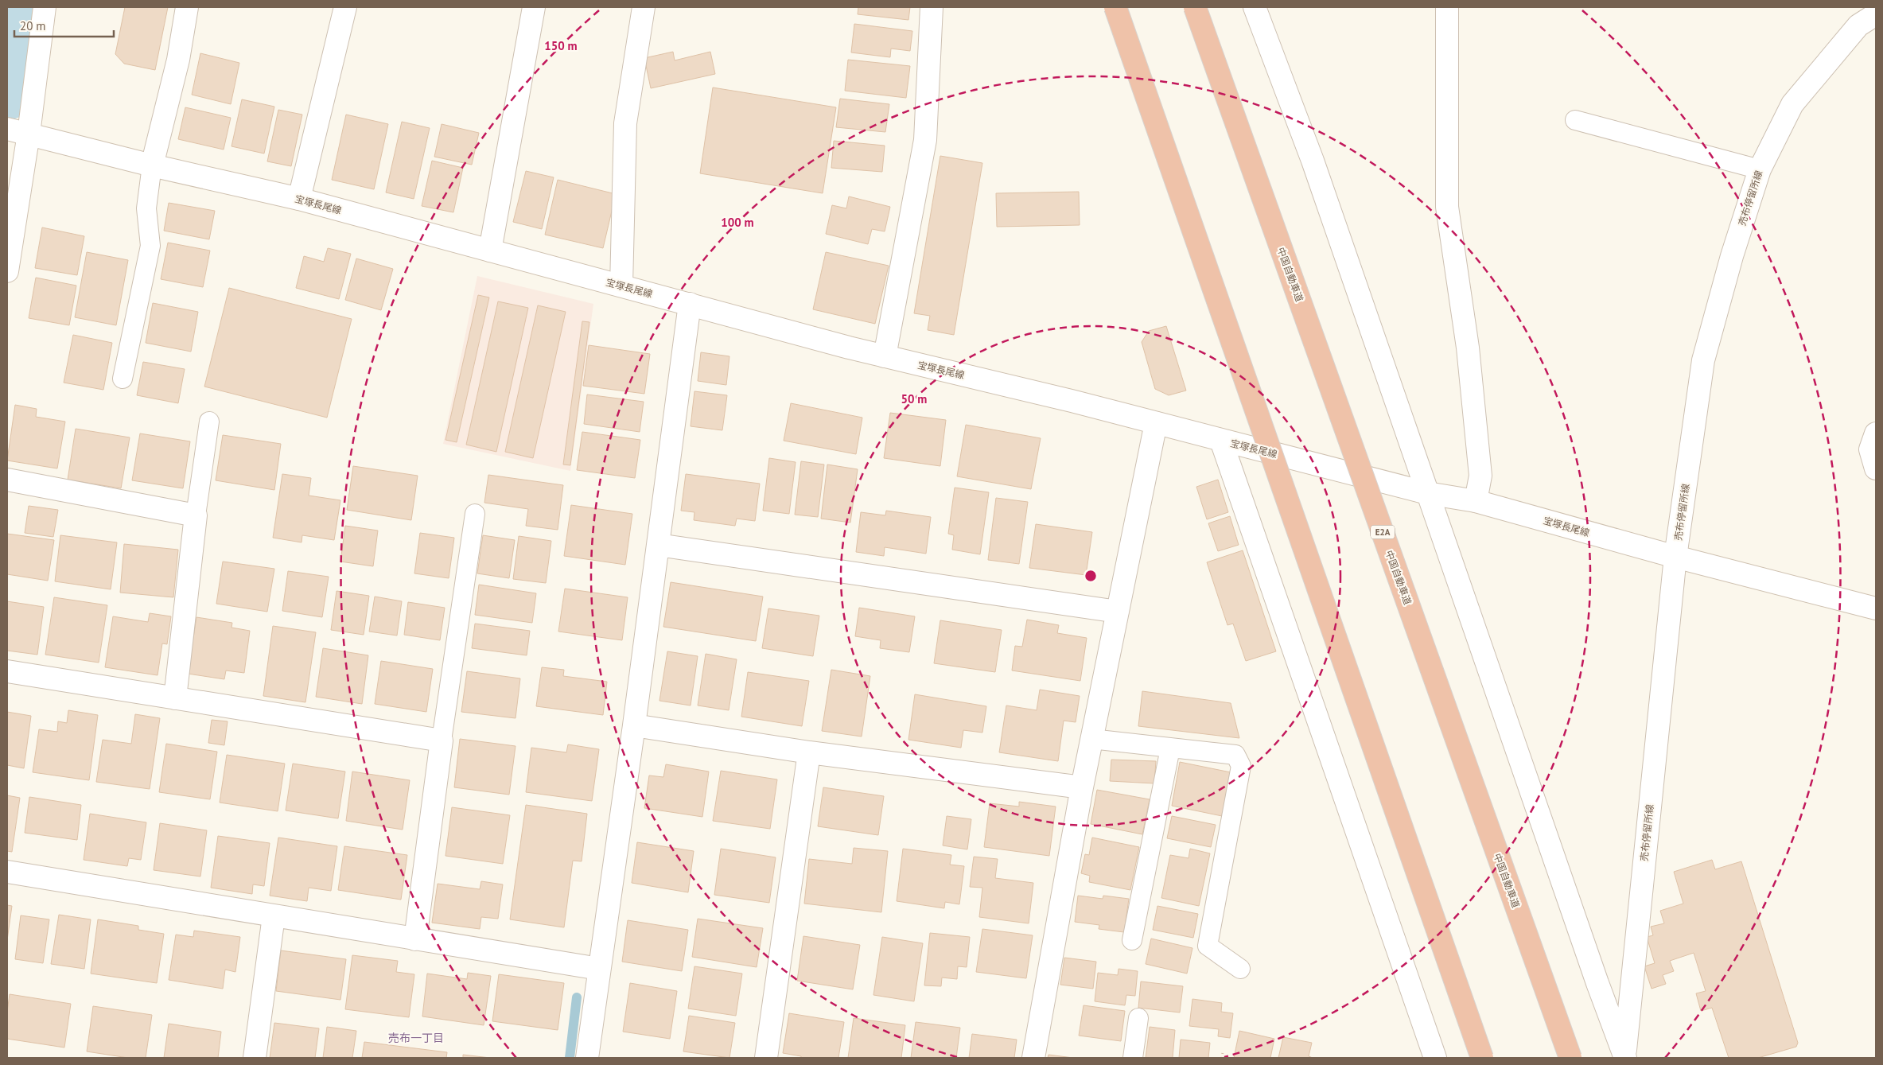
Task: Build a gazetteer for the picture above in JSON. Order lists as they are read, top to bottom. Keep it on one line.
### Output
{"streets":{"highway":["中国自動車道","E2A"],"street":["売布停留所線","宝塚長尾線"]},"crossings":[["売布停留所線","宝塚長尾線"]],"districts":["売布一丁目"],"scale_bar":"20 m","rings":["150 m","100 m","50 m"]}
